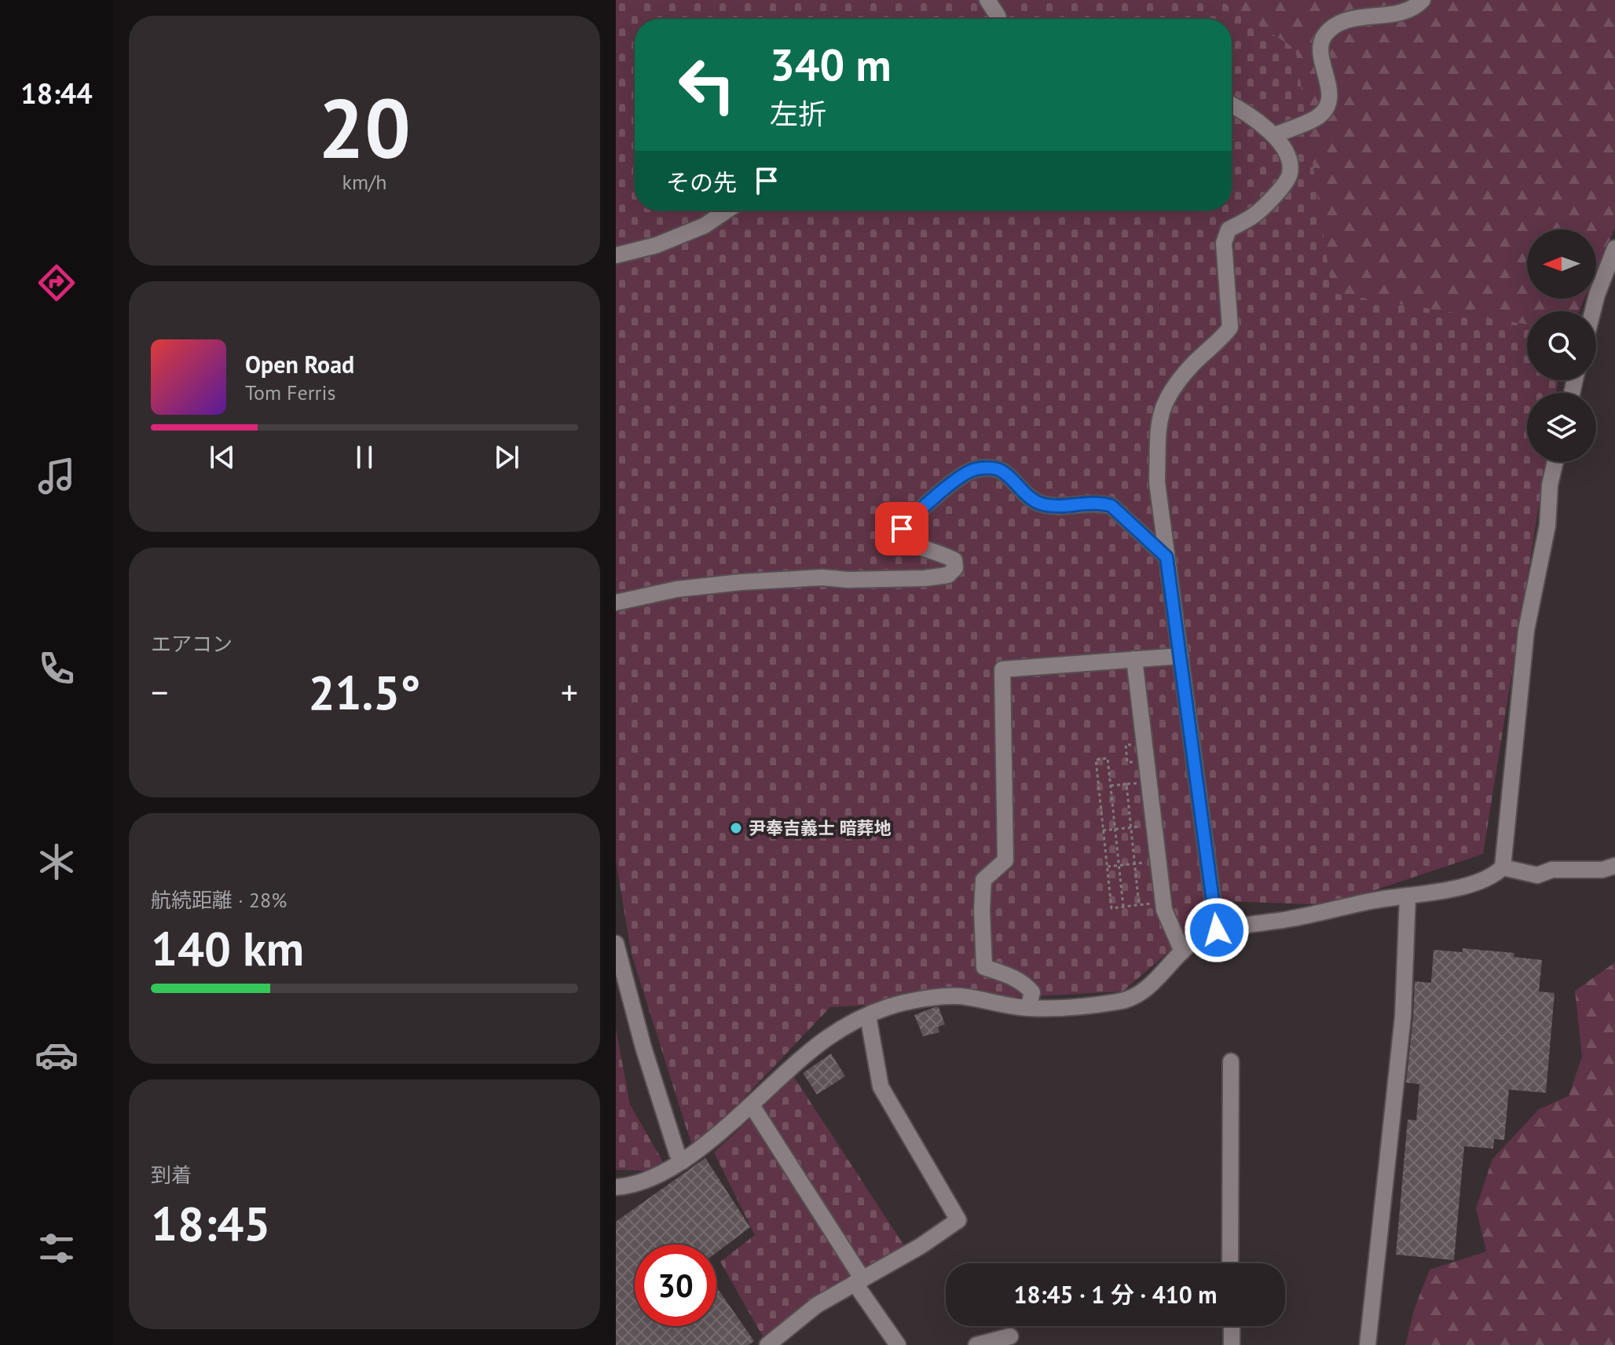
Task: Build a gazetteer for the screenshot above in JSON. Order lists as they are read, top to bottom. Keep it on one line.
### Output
{"places":["尹奉吉義士 暗葬地"],"north":"left","page":{"tabs":"18:44","tile":[["20","km/h"],"エアコン",["航続距離 · 28%","140 km"],["到着","18:45"]],"turn":["340 m","左折"],"then":"その先","song":["Open Road","Tom Ferris"],"heat":["−","21.5°","+"],"limit":"30","trip":"18:45 · 1 分 · 410 m"}}
